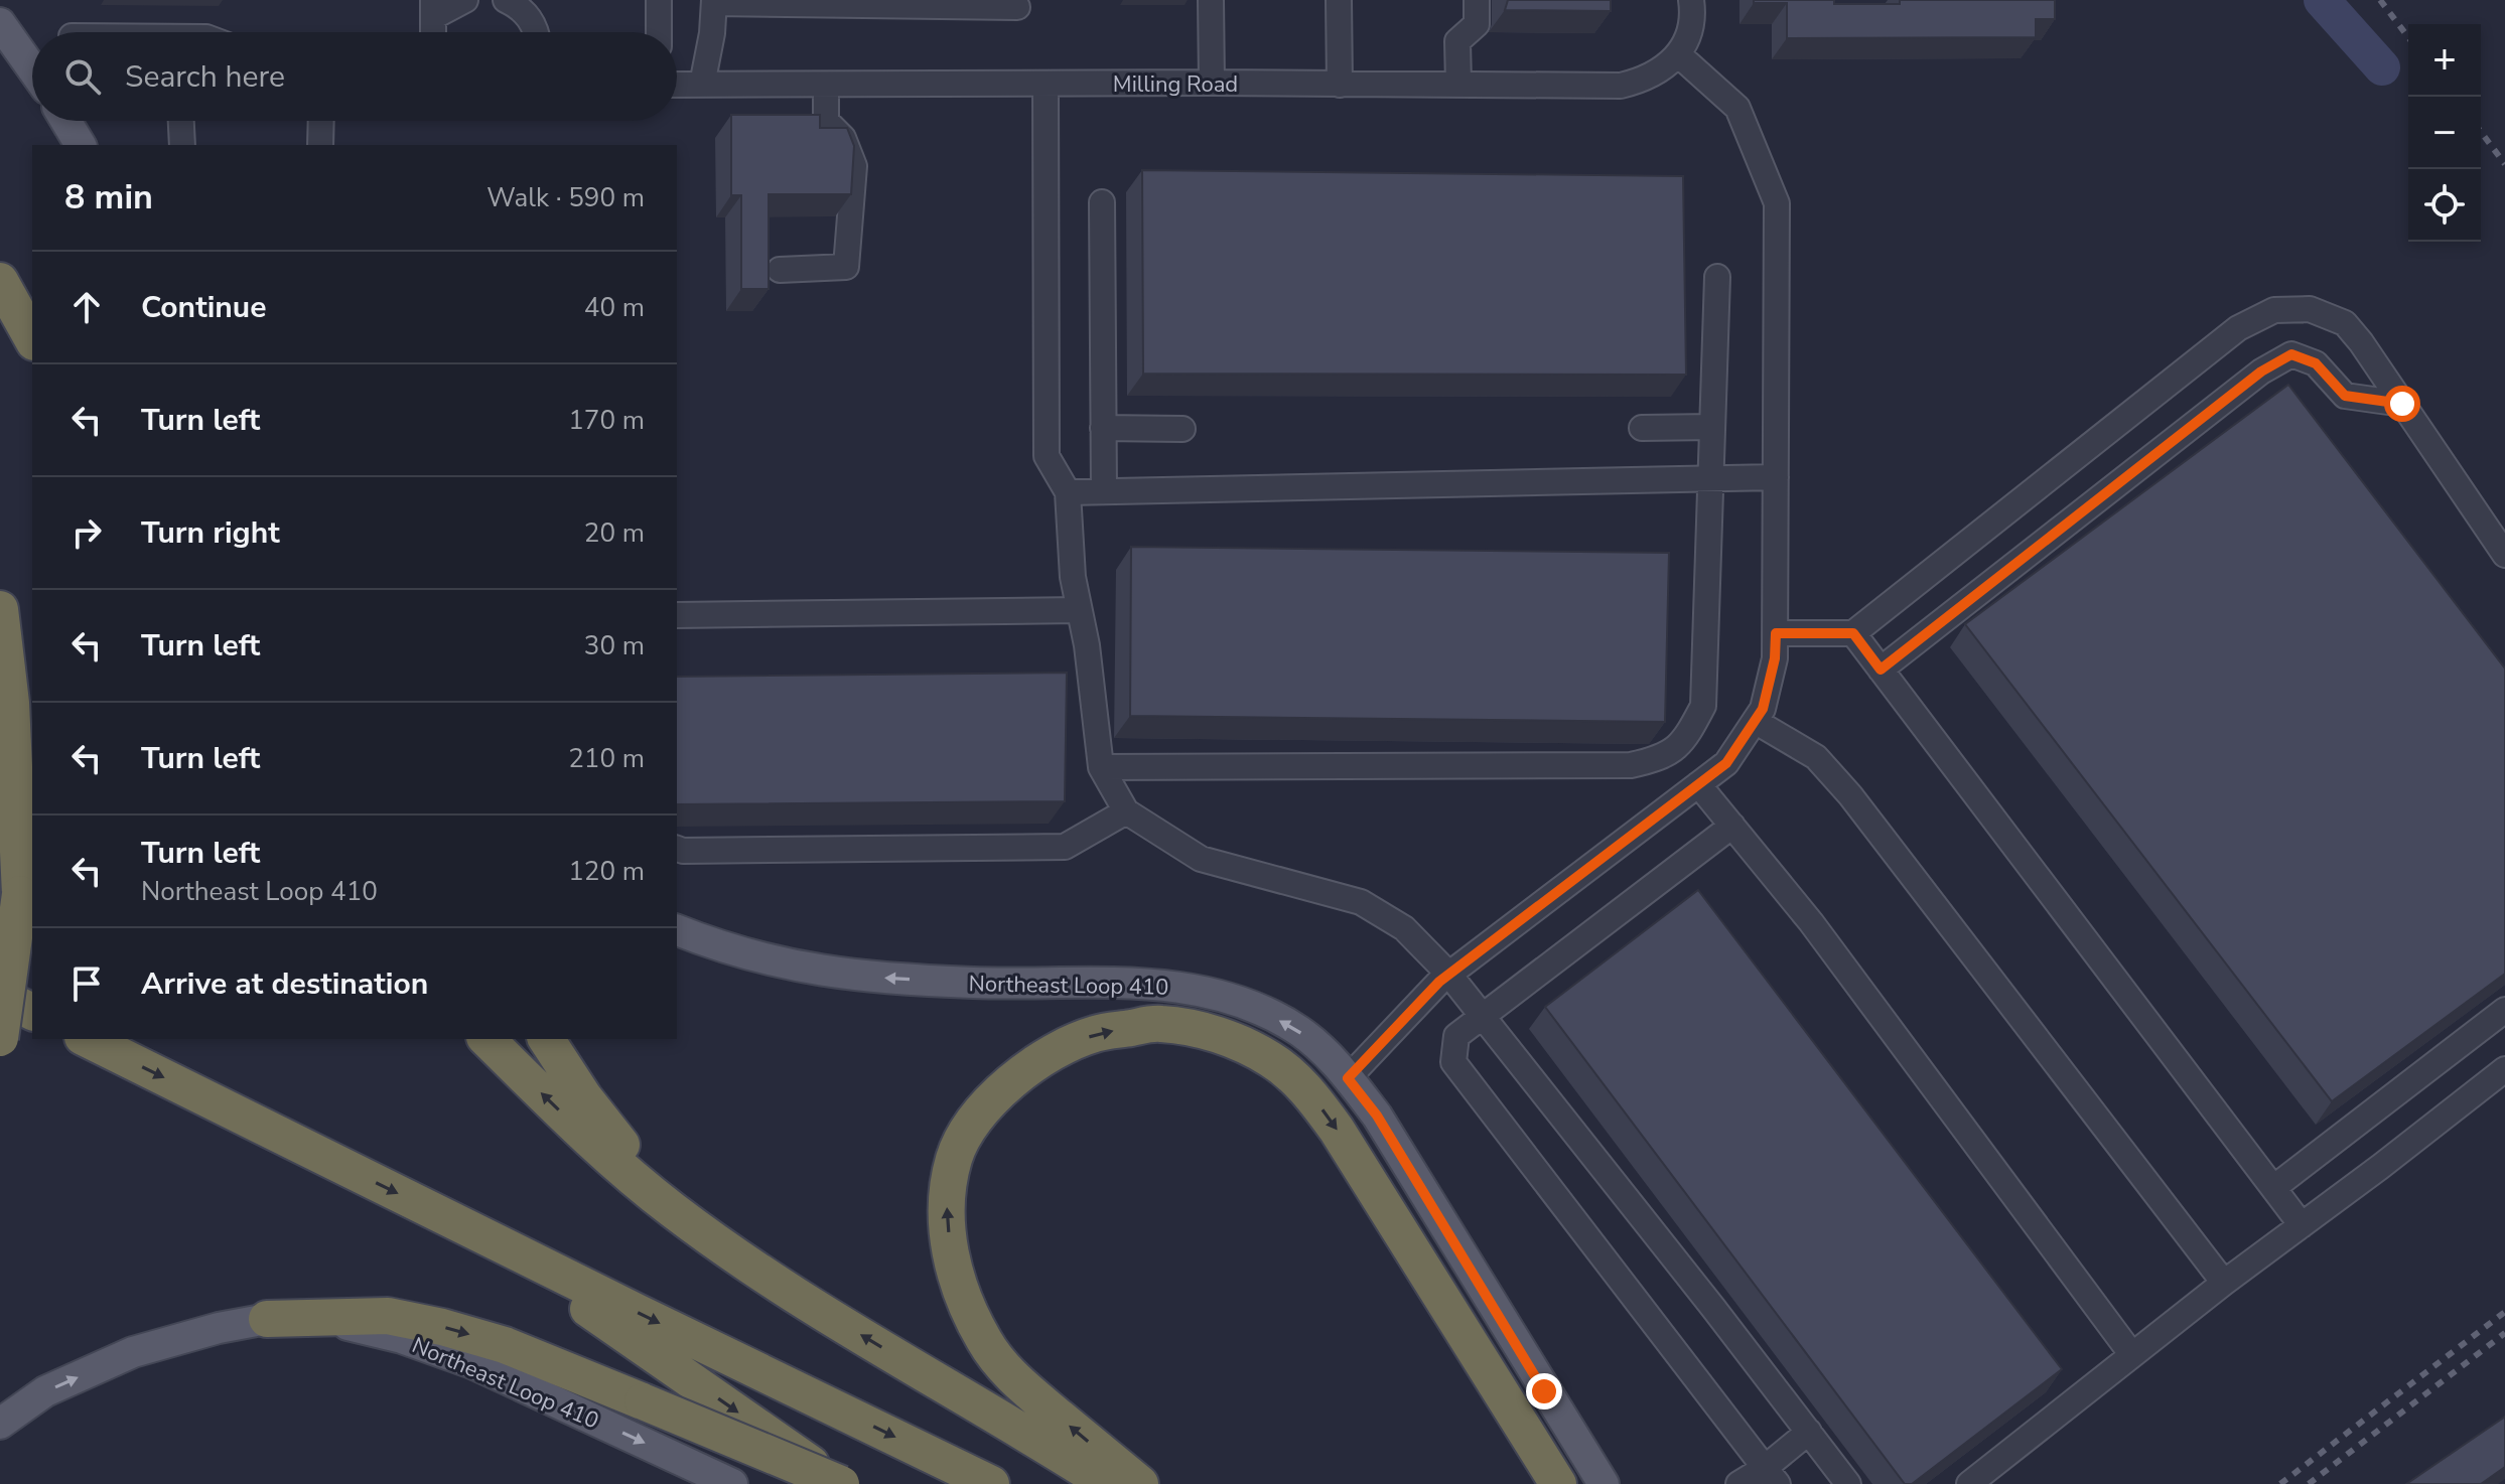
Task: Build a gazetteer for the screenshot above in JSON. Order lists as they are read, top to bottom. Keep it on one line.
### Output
{"streets":{"main road":["Northeast Loop 410"],"street":["Milling Road"]},"page":{"map_buttons":["+","−"],"search":"Search here","heading":["8 min","Walk · 590 m"],"list":[["Continue","40 m"],["Turn left","170 m"],["Turn right","20 m"],["Turn left","30 m"],["Turn left","210 m"],["Turn left","Northeast Loop 410","120 m"],"Arrive at destination"]}}
